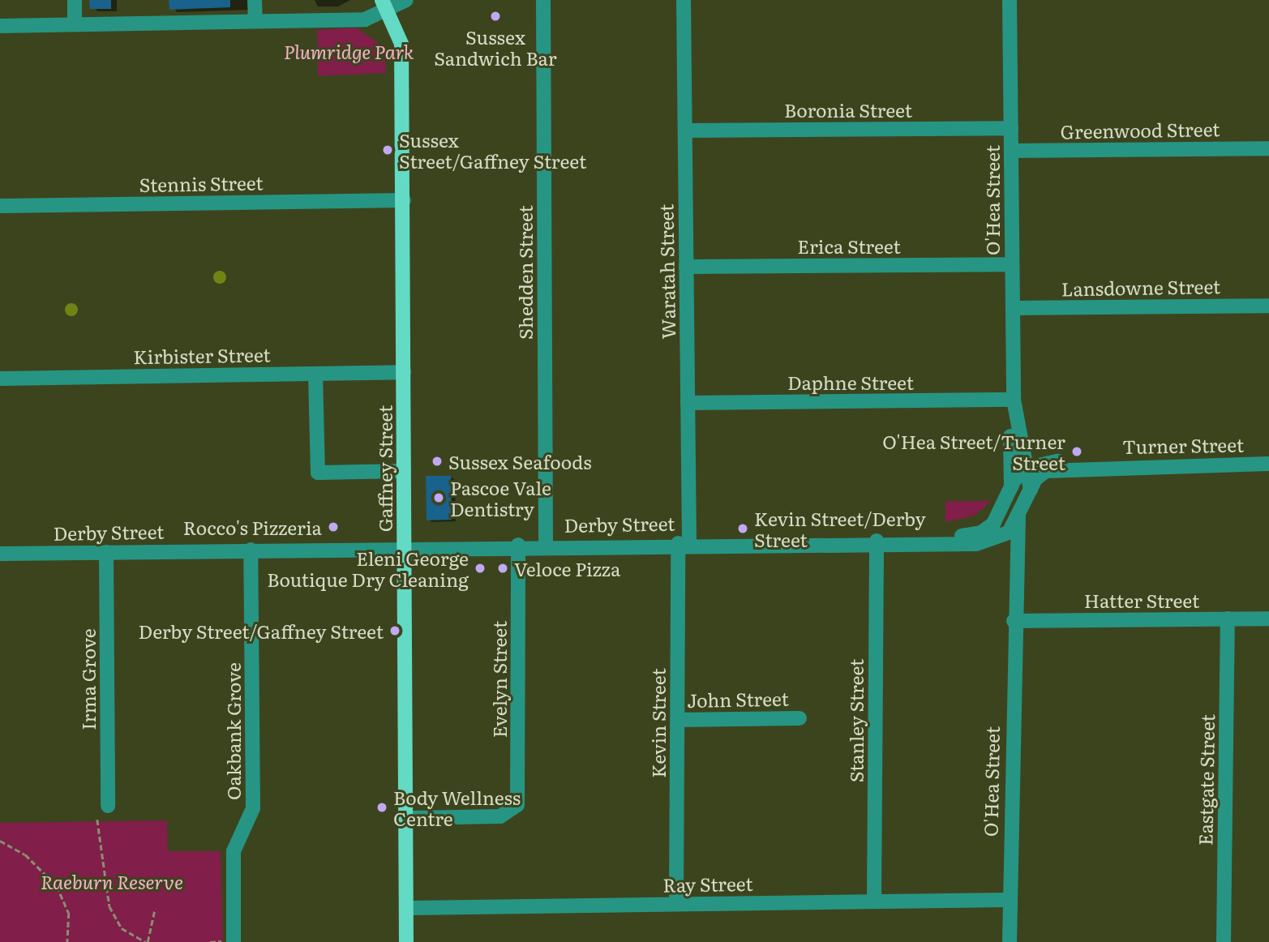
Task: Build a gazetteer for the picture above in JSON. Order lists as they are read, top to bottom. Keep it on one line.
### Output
{"streets":{"main road":["Gaffney Street"],"street":["Boronia Street","Greenwood Street","Stennis Street","O'Hea Street","Erica Street","Waratah Street","Shedden Street","Lansdowne Street","Kirbister Street","Daphne Street","Turner Street","Derby Street","Hatter Street","Irma Grove","Evelyn Street","John Street","Stanley Street","Kevin Street","Oakbank Grove","Eastgate Street","Ray Street"]},"crossings":[["Boronia Street","O'Hea Street"],["Boronia Street","Waratah Street"],["Greenwood Street","O'Hea Street"],["Stennis Street","Gaffney Street"],["O'Hea Street","Erica Street"],["O'Hea Street","Lansdowne Street"],["O'Hea Street","Daphne Street"],["O'Hea Street","Turner Street"],["O'Hea Street","Derby Street"],["O'Hea Street","Hatter Street"],["O'Hea Street","Ray Street"],["Erica Street","Waratah Street"],["Waratah Street","Daphne Street"],["Waratah Street","Derby Street"],["Waratah Street","Kevin Street"],["Shedden Street","Derby Street"],["Kirbister Street","Gaffney Street"],["Turner Street","Derby Street"],["Gaffney Street","Derby Street"],["Gaffney Street","Evelyn Street"],["Gaffney Street","Ray Street"],["Derby Street","Irma Grove"],["Derby Street","Evelyn Street"],["Derby Street","Stanley Street"],["Derby Street","Kevin Street"],["Derby Street","Oakbank Grove"],["Hatter Street","Eastgate Street"],["John Street","Kevin Street"],["Stanley Street","Ray Street"],["Kevin Street","Ray Street"]],"parks":["Plumridge Park","Raeburn Reserve"],"places":["Sussex Sandwich Bar","Sussex Street/Gaffney Street","O'Hea Street/Turner Street","Sussex Seafoods","Pascoe Vale Dentistry","Rocco's Pizzeria","Kevin Street/Derby Street","Eleni George Boutique Dry Cleaning","Veloce Pizza","Derby Street/Gaffney Street","Body Wellness Centre"]}
